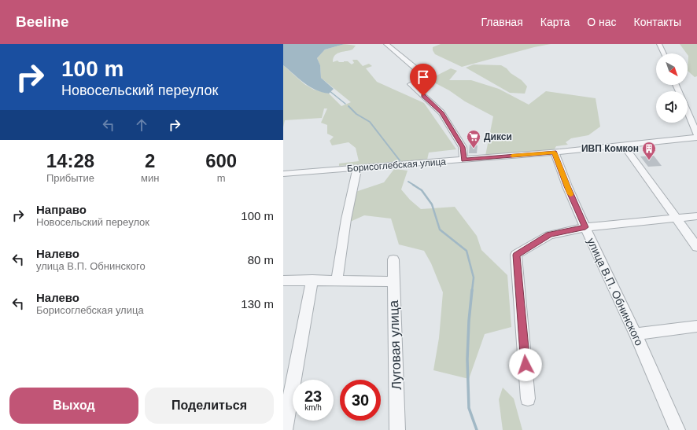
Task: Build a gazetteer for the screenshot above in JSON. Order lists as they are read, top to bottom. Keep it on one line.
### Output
{"streets":{"street":["Борисоглебская улица","улица В.П. Обнинского","Луговая улица"]},"crossings":[["Борисоглебская улица","улица В.П. Обнинского"]],"places":{"supermarket":["Дикси"],"building":["ИВП Комкон"]},"north":"bottom right","page":{"header":"Beeline","nav":["Главная","Карта","О нас","Контакты"],"turn":["100 m","Новосельский переулок"],"eta":["14:28","Прибытие","2","мин","600","m"],"list":[{"name":"Направо","note":"Новосельский переулок","value":"100 m"},{"name":"Налево","note":"улица В.П. Обнинского","value":"80 m"},{"name":"Налево","note":"Борисоглебская улица","value":"130 m"}],"speed":"23 km/h","limit":"30","buttons":["Выход","Поделиться"]}}
